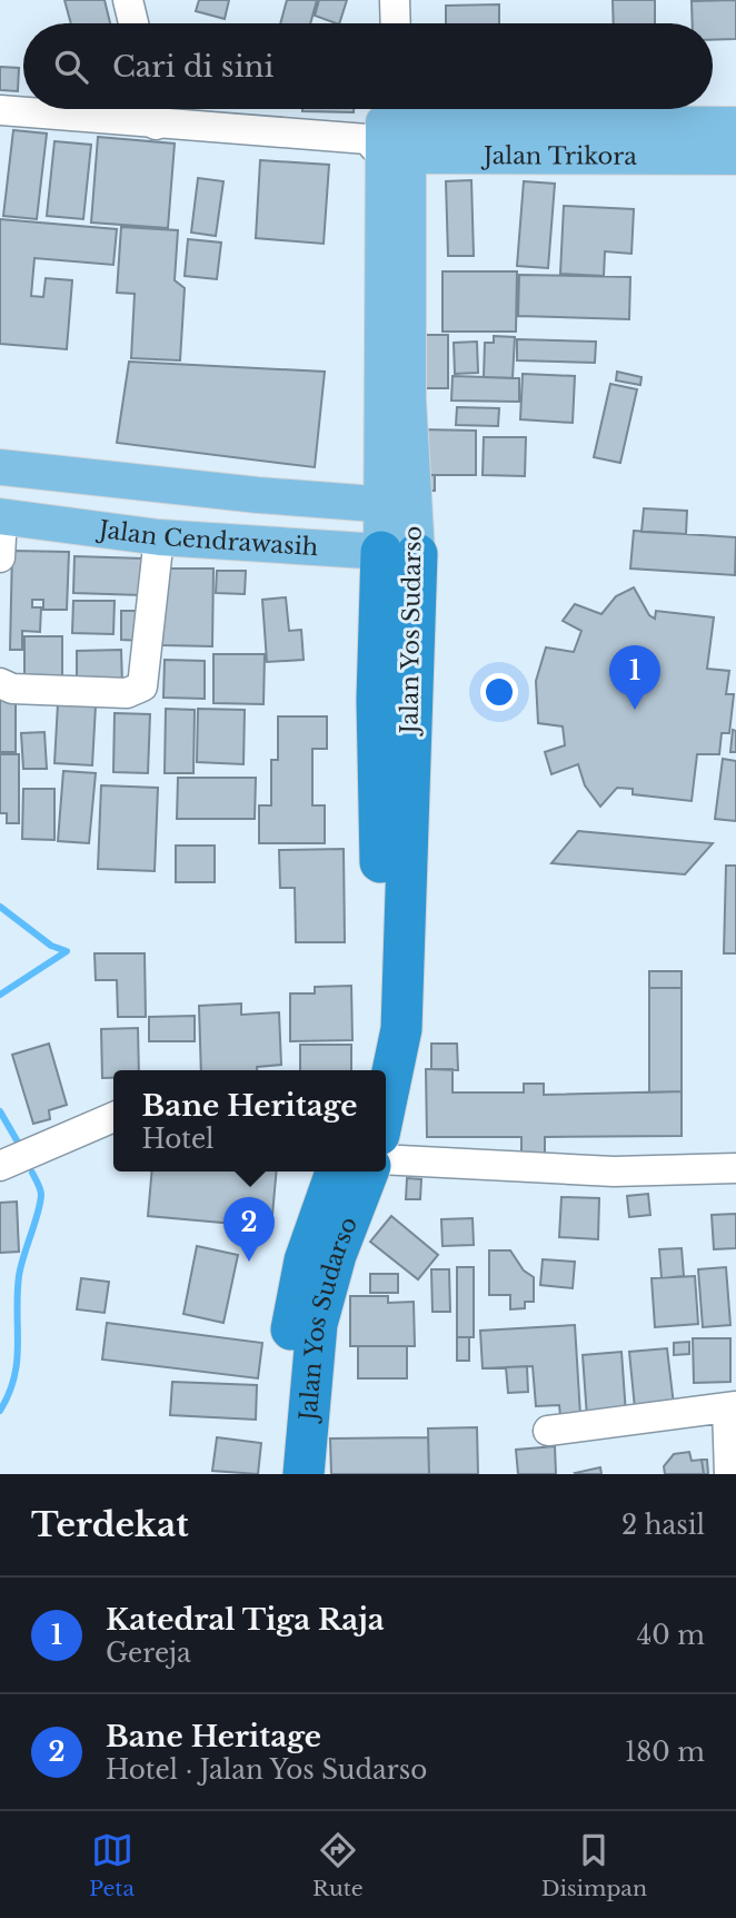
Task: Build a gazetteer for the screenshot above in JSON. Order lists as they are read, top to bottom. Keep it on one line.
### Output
{"streets":{"highway":["Jalan Yos Sudarso"],"main road":["Jalan Trikora","Jalan Cendrawasih"]},"crossings":[["Jalan Trikora","Jalan Yos Sudarso"],["Jalan Cendrawasih","Jalan Yos Sudarso"]],"page":{"search":"Cari di sini","pins":["1","2"],"popup":["Bane Heritage","Hotel"],"heading":["Terdekat","2 hasil"],"list":[{"mark":"1","name":"Katedral Tiga Raja","note":"Gereja","value":"40 m"},{"mark":"2","name":"Bane Heritage","note":"Hotel · Jalan Yos Sudarso","value":"180 m"}],"nav":["Peta","Rute","Disimpan"]}}
